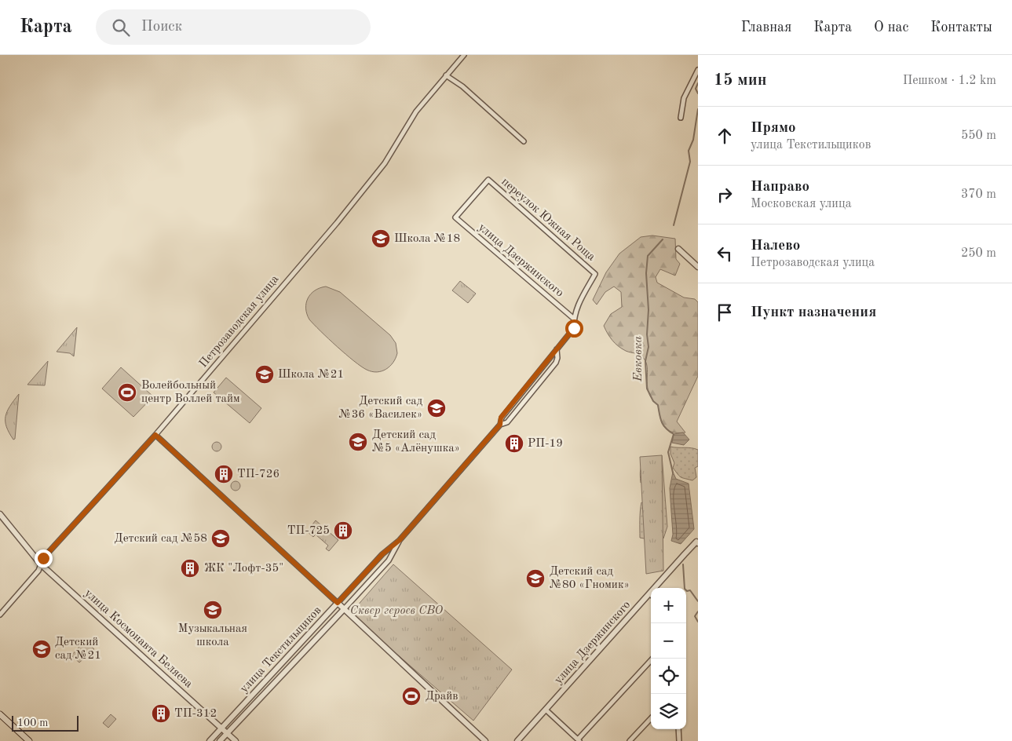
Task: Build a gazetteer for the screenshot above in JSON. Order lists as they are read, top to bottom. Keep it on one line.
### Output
{"streets":{"street":["переулок Южная Роща","улица Дзержинского","Петрозаводская улица","улица Космонавта Беляева","улица Текстильщиков"]},"crossings":[["переулок Южная Роща","улица Дзержинского"],["переулок Южная Роща","улица Текстильщиков"],["улица Дзержинского","улица Текстильщиков"],["Петрозаводская улица","улица Космонавта Беляева"],["улица Космонавта Беляева","улица Текстильщиков"]],"water":["Евковка"],"parks":["Сквер героев СВО"],"places":{"school or university":["Школа №18","Школа №21","Детский сад №36 «Василек»","Детский сад №5 «Алёнушка»","Детский сад №58","Детский сад №80 «Гномик»","Музыкальная школа","Детский сад №21"],"sports":["Волейбольный центр Воллей тайм","Драйв"],"building":["РП-19","ТП-726","ТП-725","ЖК \"Лофт-35\"","ТП-312"]},"scale_bar":"100 m","page":{"header":"Карта","search":"Поиск","nav":["Главная","Карта","О нас","Контакты"],"heading":["15 мин","Пешком · 1.2 km"],"list":[["Прямо","улица Текстильщиков","550 m"],["Направо","Московская улица","370 m"],["Налево","Петрозаводская улица","250 m"],"Пункт назначения"],"map_buttons":["+","−"],"scale":"100 m"}}
